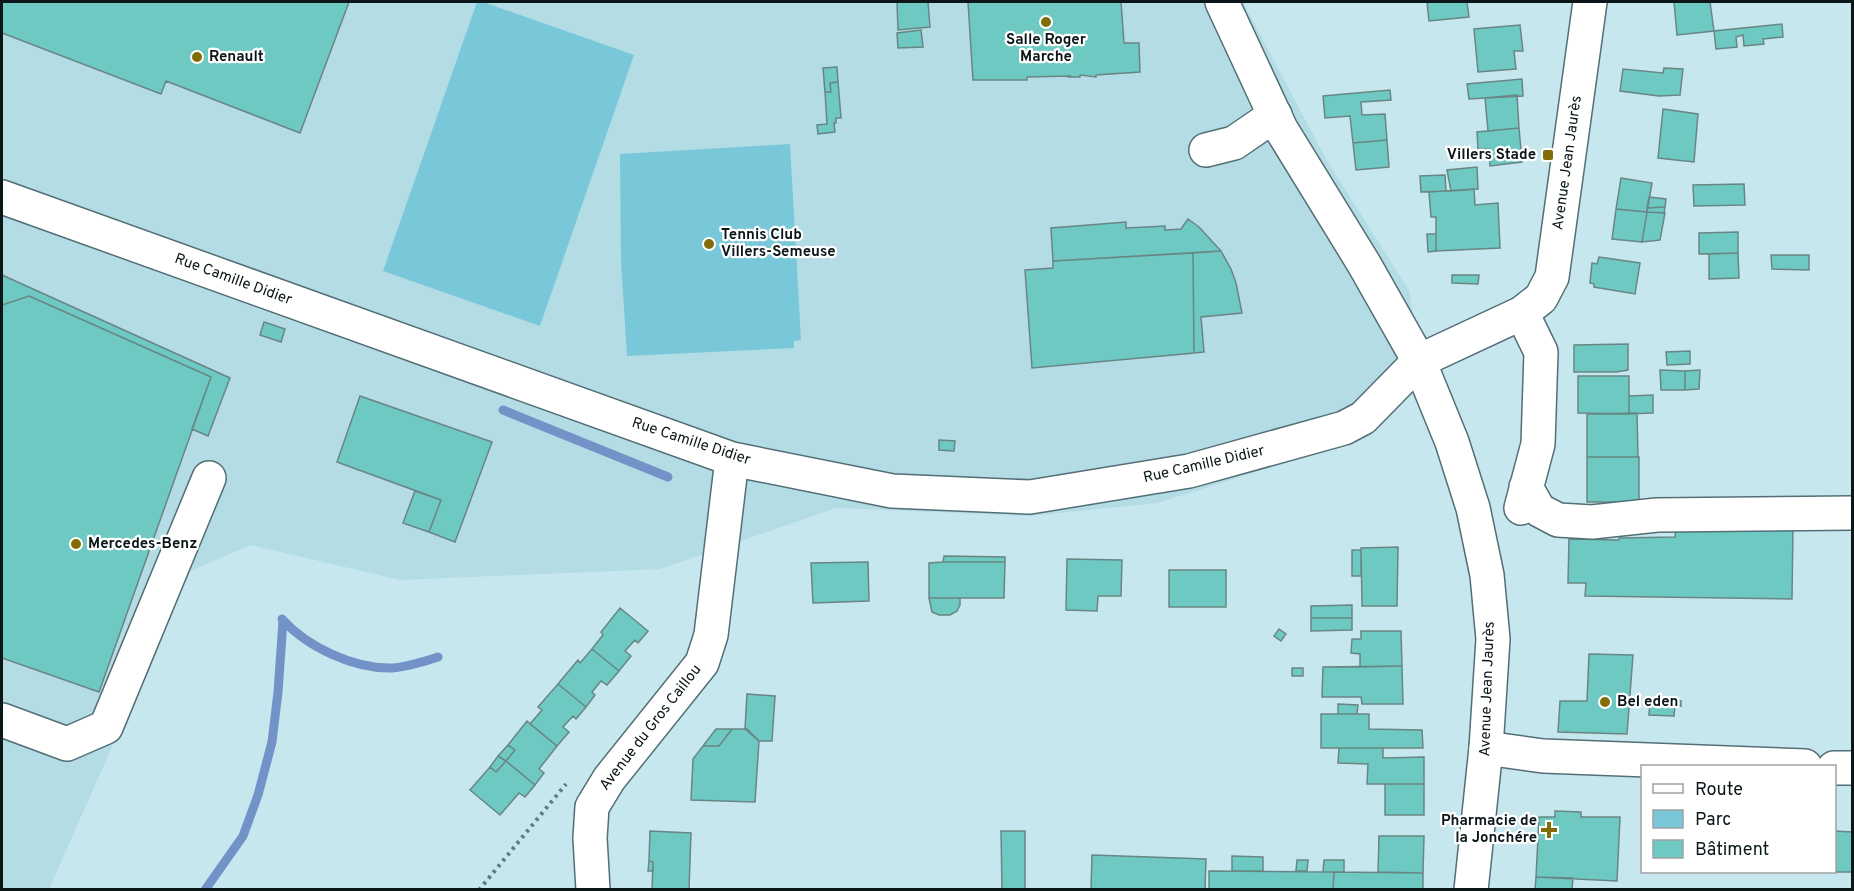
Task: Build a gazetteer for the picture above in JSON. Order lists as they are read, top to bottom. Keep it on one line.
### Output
{"streets":{"street":["Avenue Jean Jaurès","Rue Camille Didier","Avenue du Gros Caillou"]},"crossings":[["Avenue Jean Jaurès","Rue Camille Didier"],["Rue Camille Didier","Avenue du Gros Caillou"]],"places":{"other":["Salle Roger Marche","Renault","Tennis Club Villers-Semeuse","Mercedes-Benz","Bel eden"],"transit":["Villers Stade"],"health":["Pharmacie de la Jonchére"]},"legend":["Route","Parc","Bâtiment"]}
